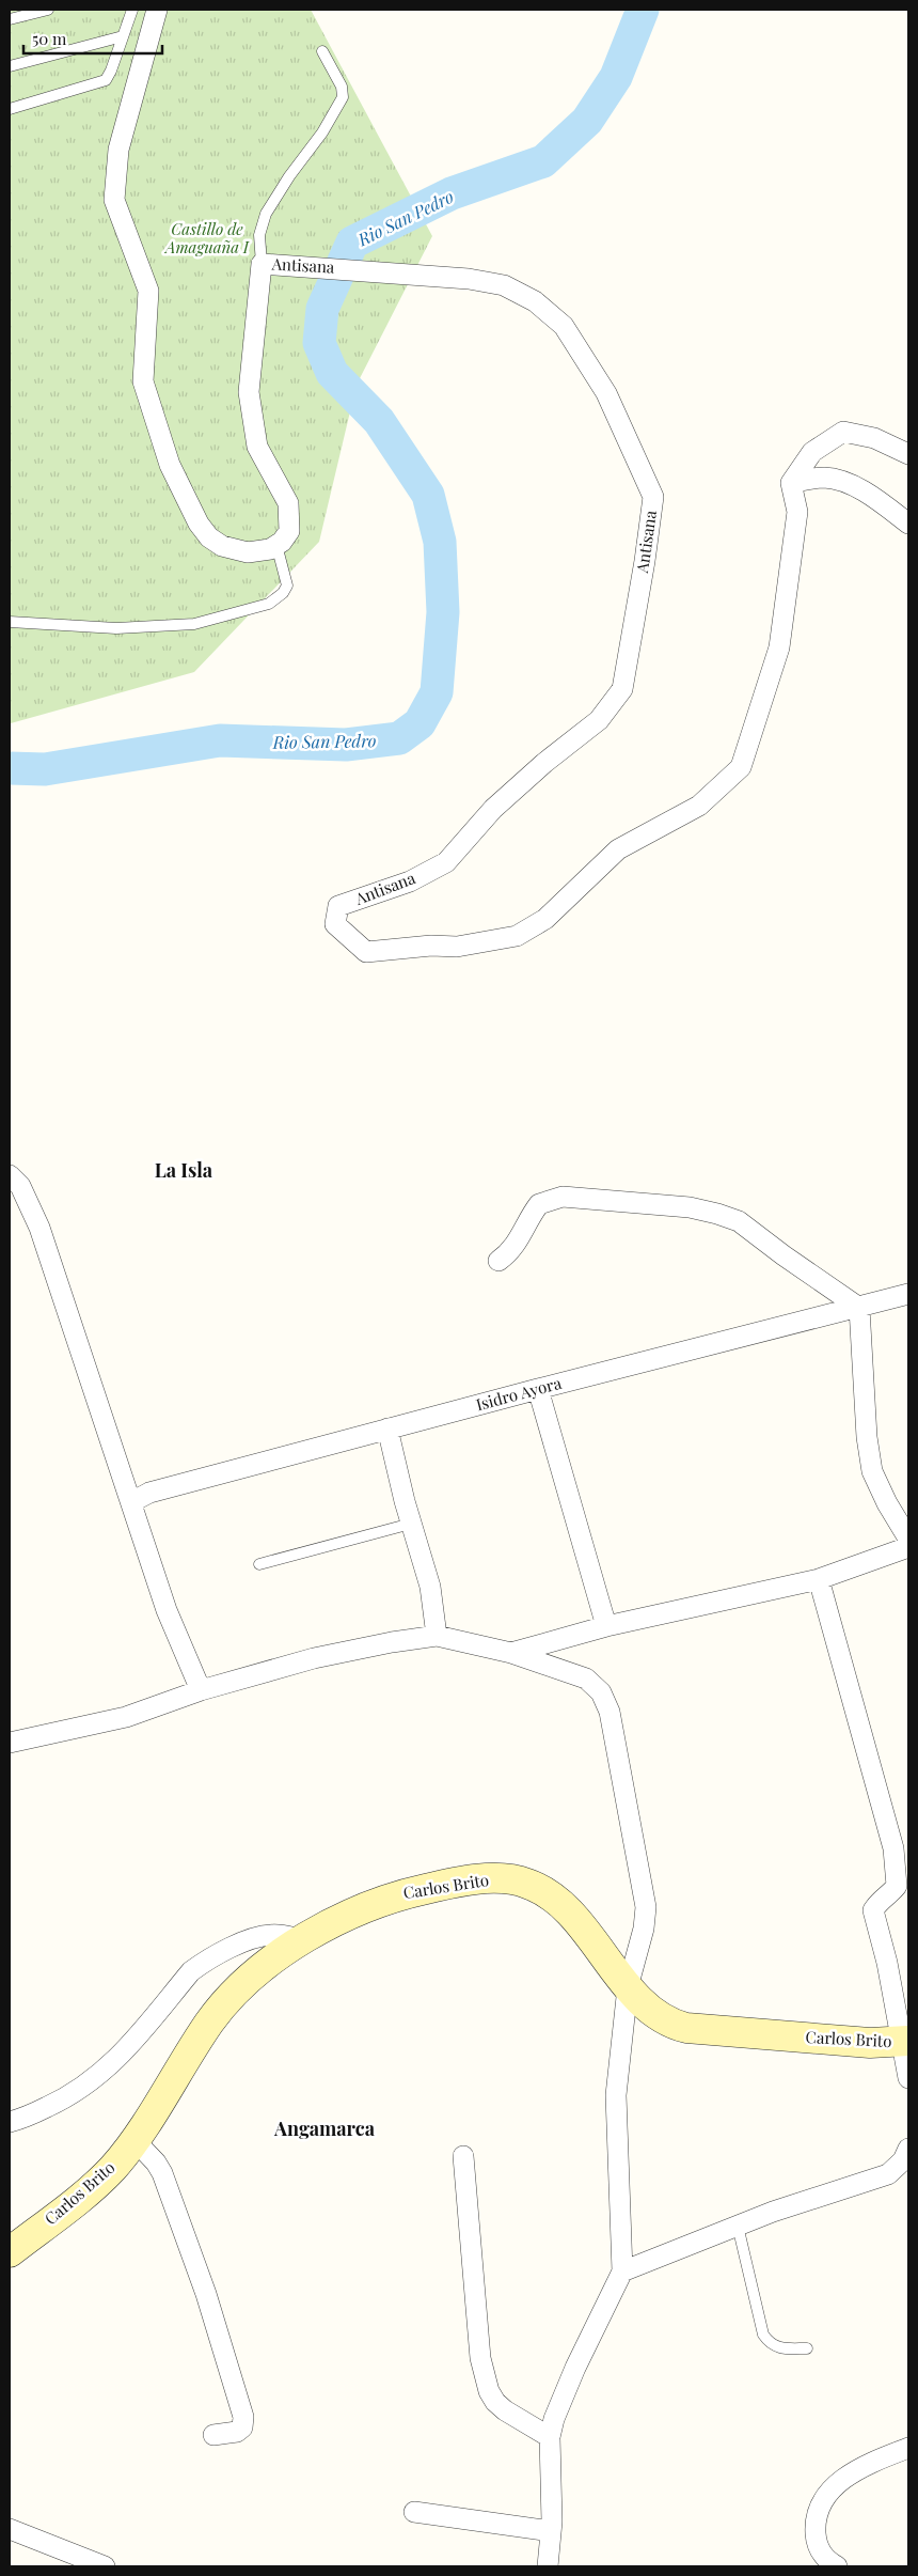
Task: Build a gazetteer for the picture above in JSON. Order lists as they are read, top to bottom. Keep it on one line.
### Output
{"streets":{"street":["Antisana","Isidro Ayora","Carlos Brito"]},"districts":["La Isla","Angamarca"],"water":["Rio San Pedro"],"parks":["Castillo de Amaguaña I"],"scale_bar":"50 m"}
